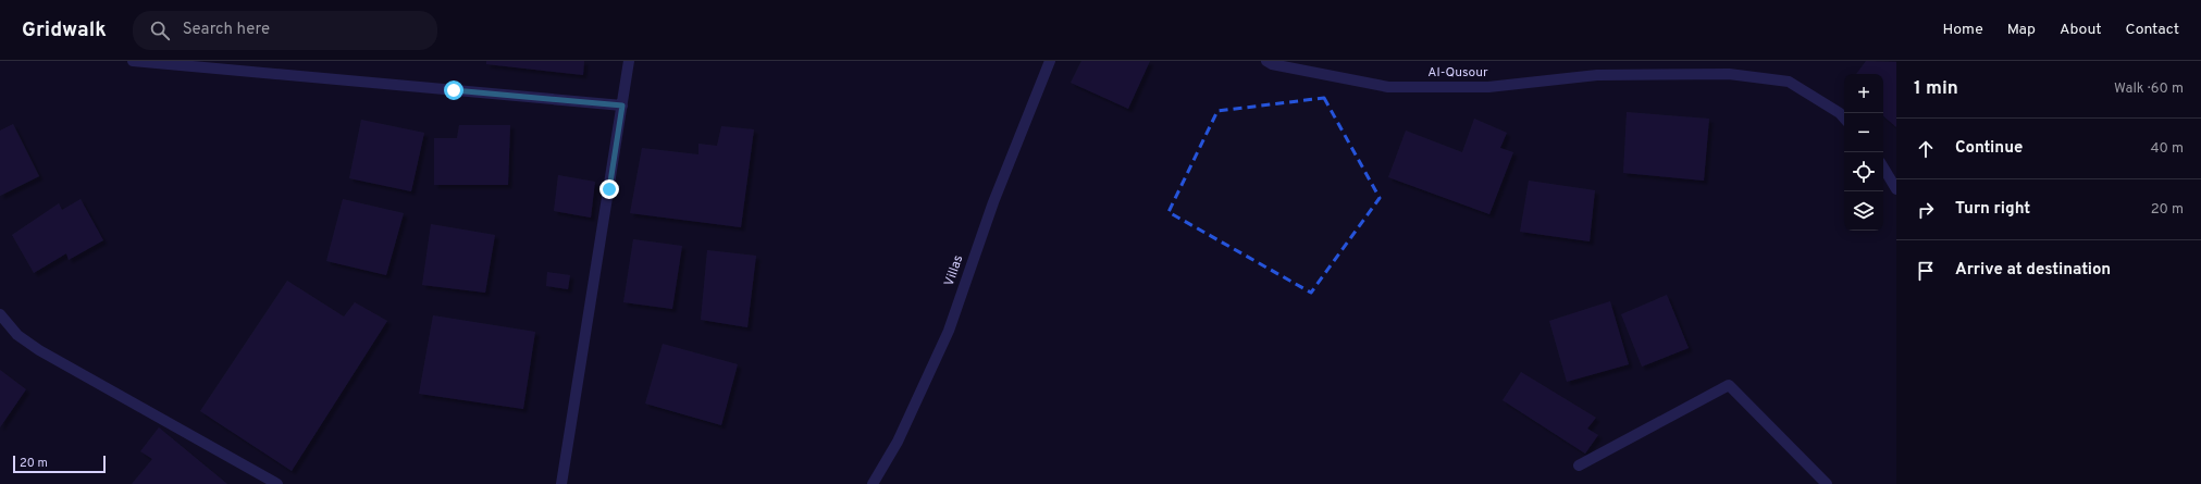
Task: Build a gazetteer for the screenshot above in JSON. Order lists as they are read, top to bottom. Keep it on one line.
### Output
{"streets":{"street":["Al-Qusour","Villas"]},"scale_bar":"20 m","page":{"header":"Gridwalk","search":"Search here","nav":["Home","Map","About","Contact"],"heading":["1 min","Walk · 60 m"],"map_buttons":["+","−"],"list":[["Continue","40 m"],["Turn right","20 m"],"Arrive at destination"],"scale":"20 m"}}
